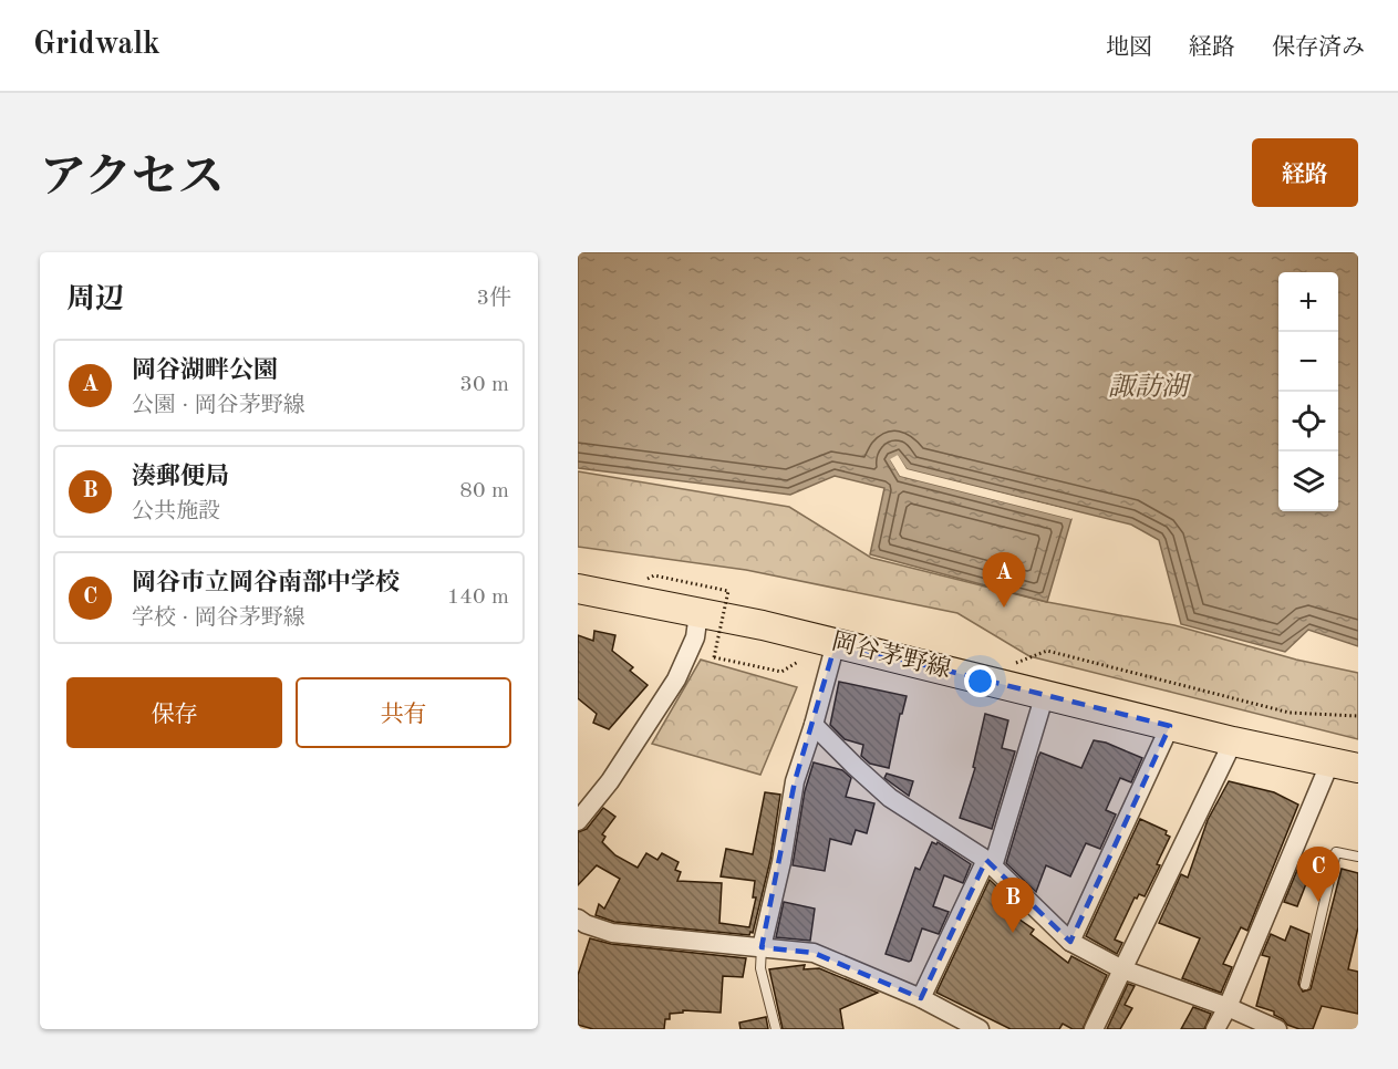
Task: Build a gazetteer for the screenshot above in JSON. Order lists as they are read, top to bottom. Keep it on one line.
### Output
{"streets":{"main road":["岡谷茅野線"]},"water":["諏訪湖"],"page":{"header":"Gridwalk","nav":["地図","経路","保存済み"],"title":"アクセス","buttons":["経路",["保存","共有"]],"heading":["周辺","3件"],"map_buttons":["+","−"],"list":[{"mark":"A","name":"岡谷湖畔公園","note":"公園 · 岡谷茅野線","value":"30 m"},{"mark":"B","name":"湊郵便局","note":"公共施設","value":"80 m"},{"mark":"C","name":"岡谷市立岡谷南部中学校","note":"学校 · 岡谷茅野線","value":"140 m"}],"pins":["A","C","B"]}}
